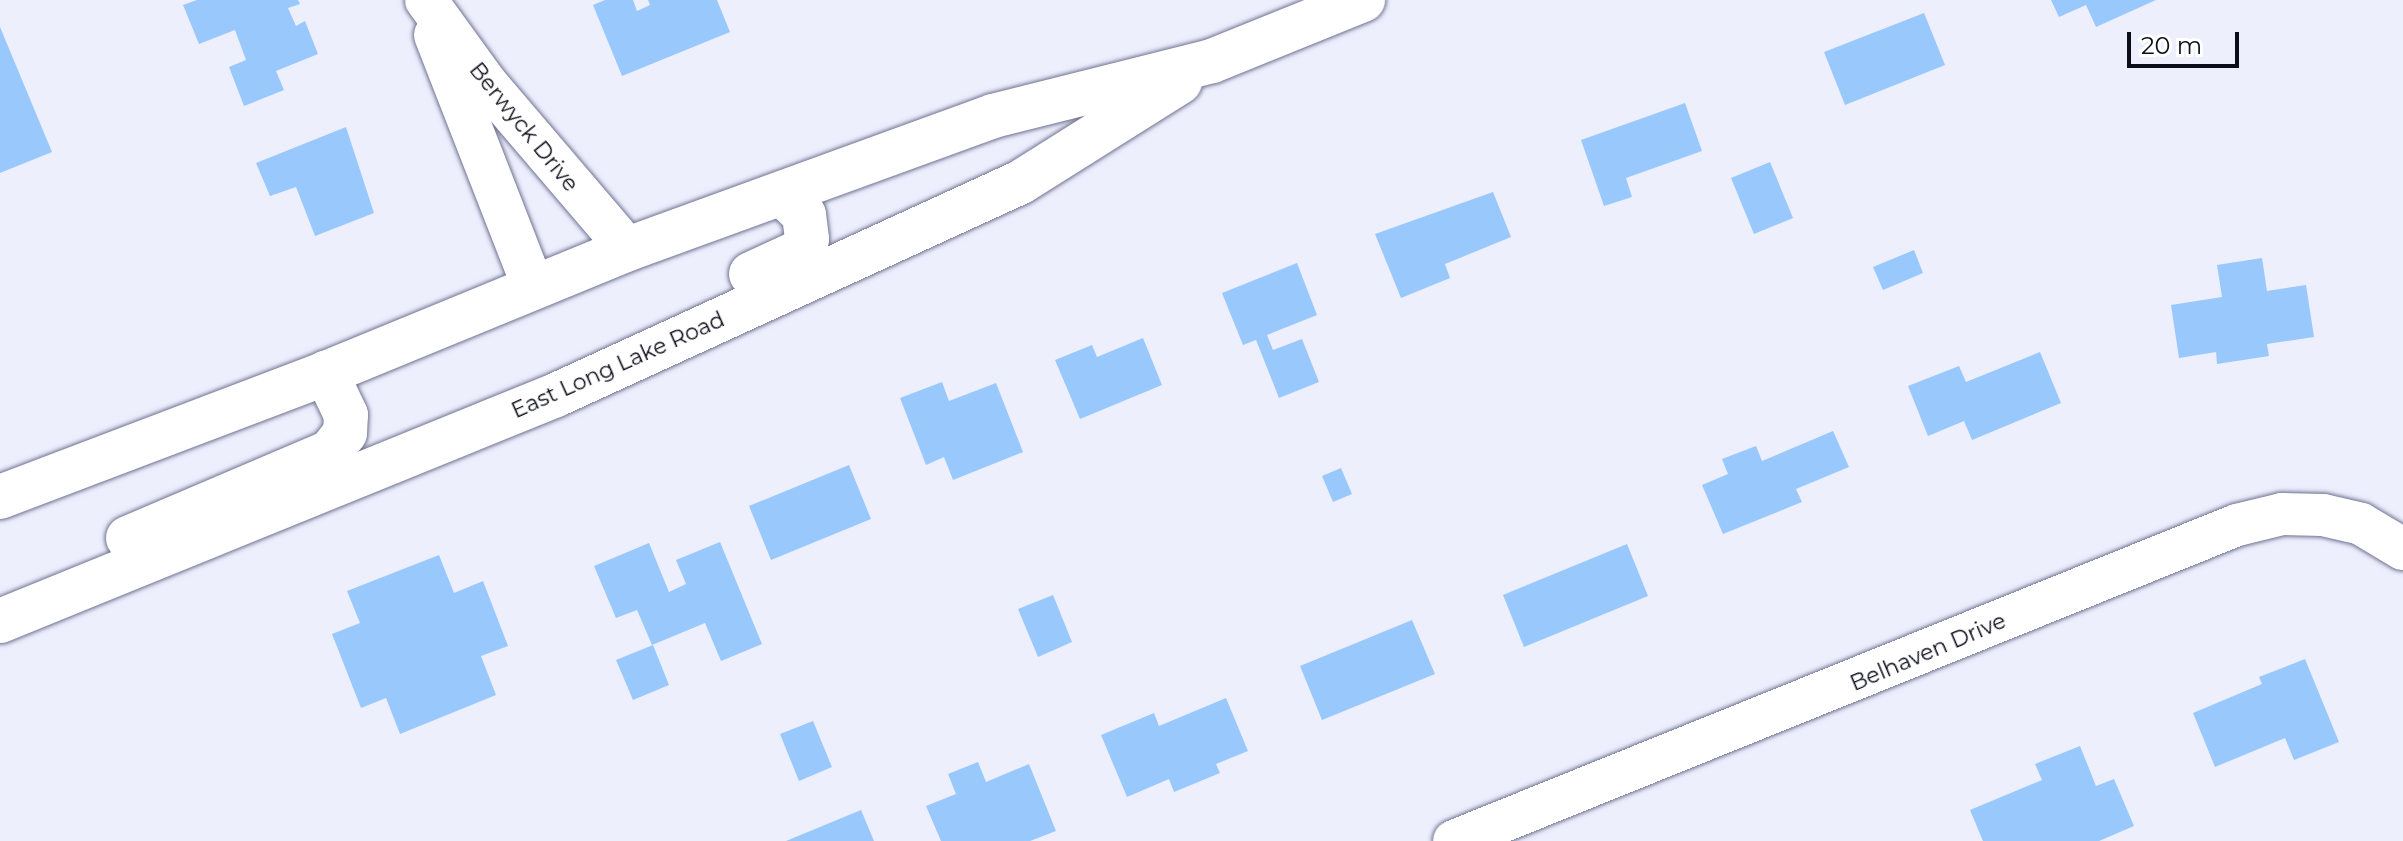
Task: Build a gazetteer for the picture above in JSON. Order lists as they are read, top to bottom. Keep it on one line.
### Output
{"streets":{"main road":["East Long Lake Road"],"street":["Berwyck Drive","Belhaven Drive"]},"crossings":[["Berwyck Drive","East Long Lake Road"]],"scale_bar":"20 m"}
